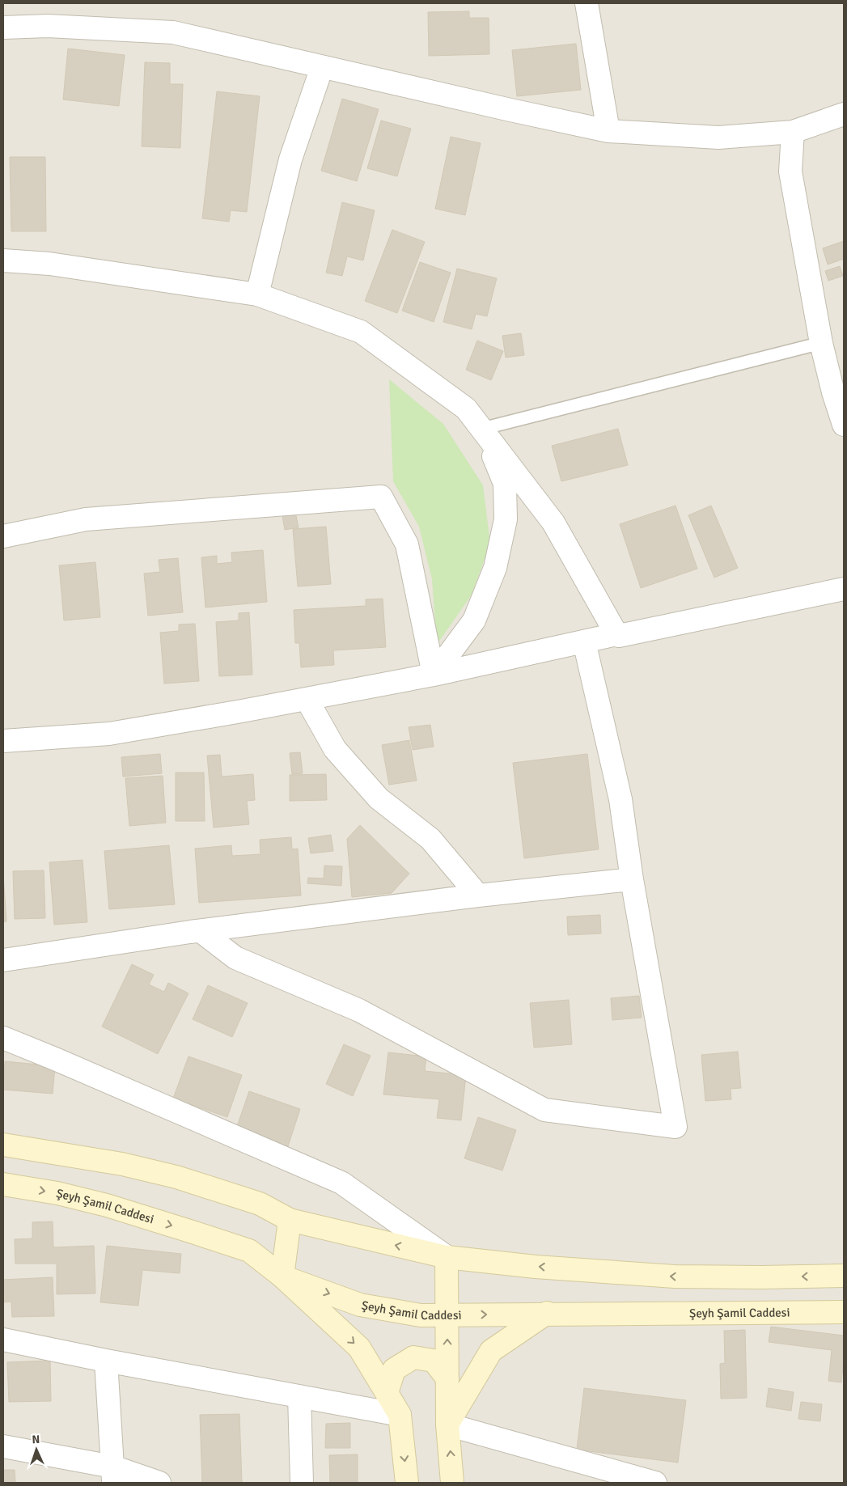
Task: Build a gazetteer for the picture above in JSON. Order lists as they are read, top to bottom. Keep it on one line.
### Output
{"streets":{"main road":["Şeyh Şamil Caddesi"]},"north":"top"}
